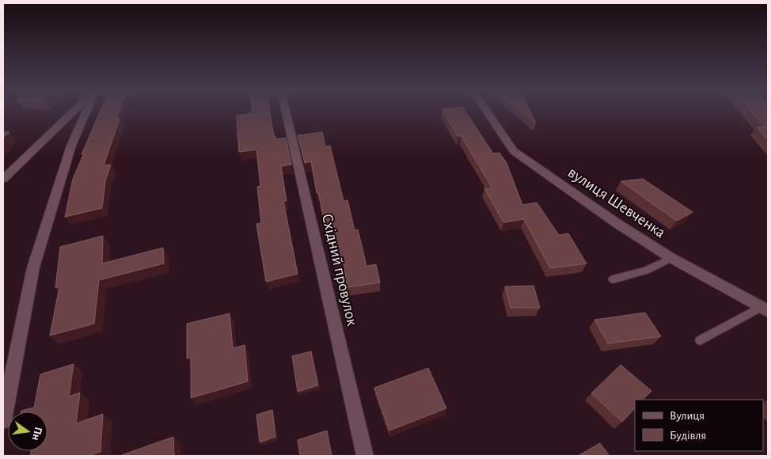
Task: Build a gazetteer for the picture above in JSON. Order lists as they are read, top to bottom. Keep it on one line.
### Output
{"streets":{"street":["вулиця Шевченка","Східний провулок"]},"legend":["Вулиця","Будівля"],"north":"right"}
